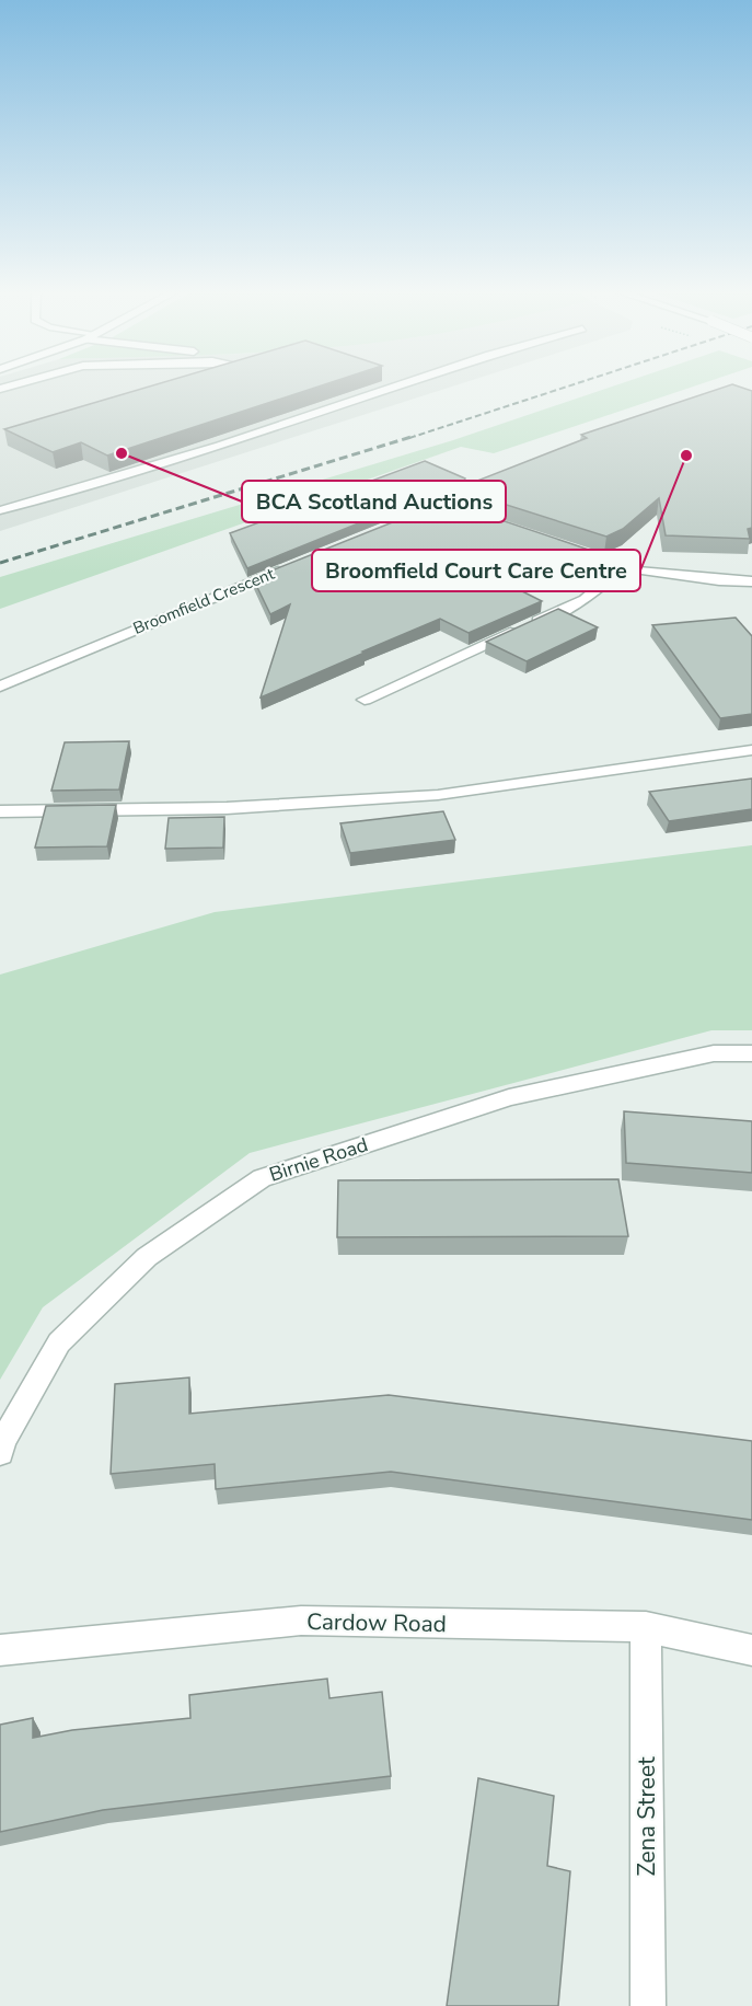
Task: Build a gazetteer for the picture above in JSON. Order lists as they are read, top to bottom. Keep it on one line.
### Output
{"streets":{"street":["Broomfield Crescent","Birnie Road","Cardow Road","Zena Street"]},"crossings":[["Cardow Road","Zena Street"]],"places":["BCA Scotland Auctions","Broomfield Court Care Centre"]}
